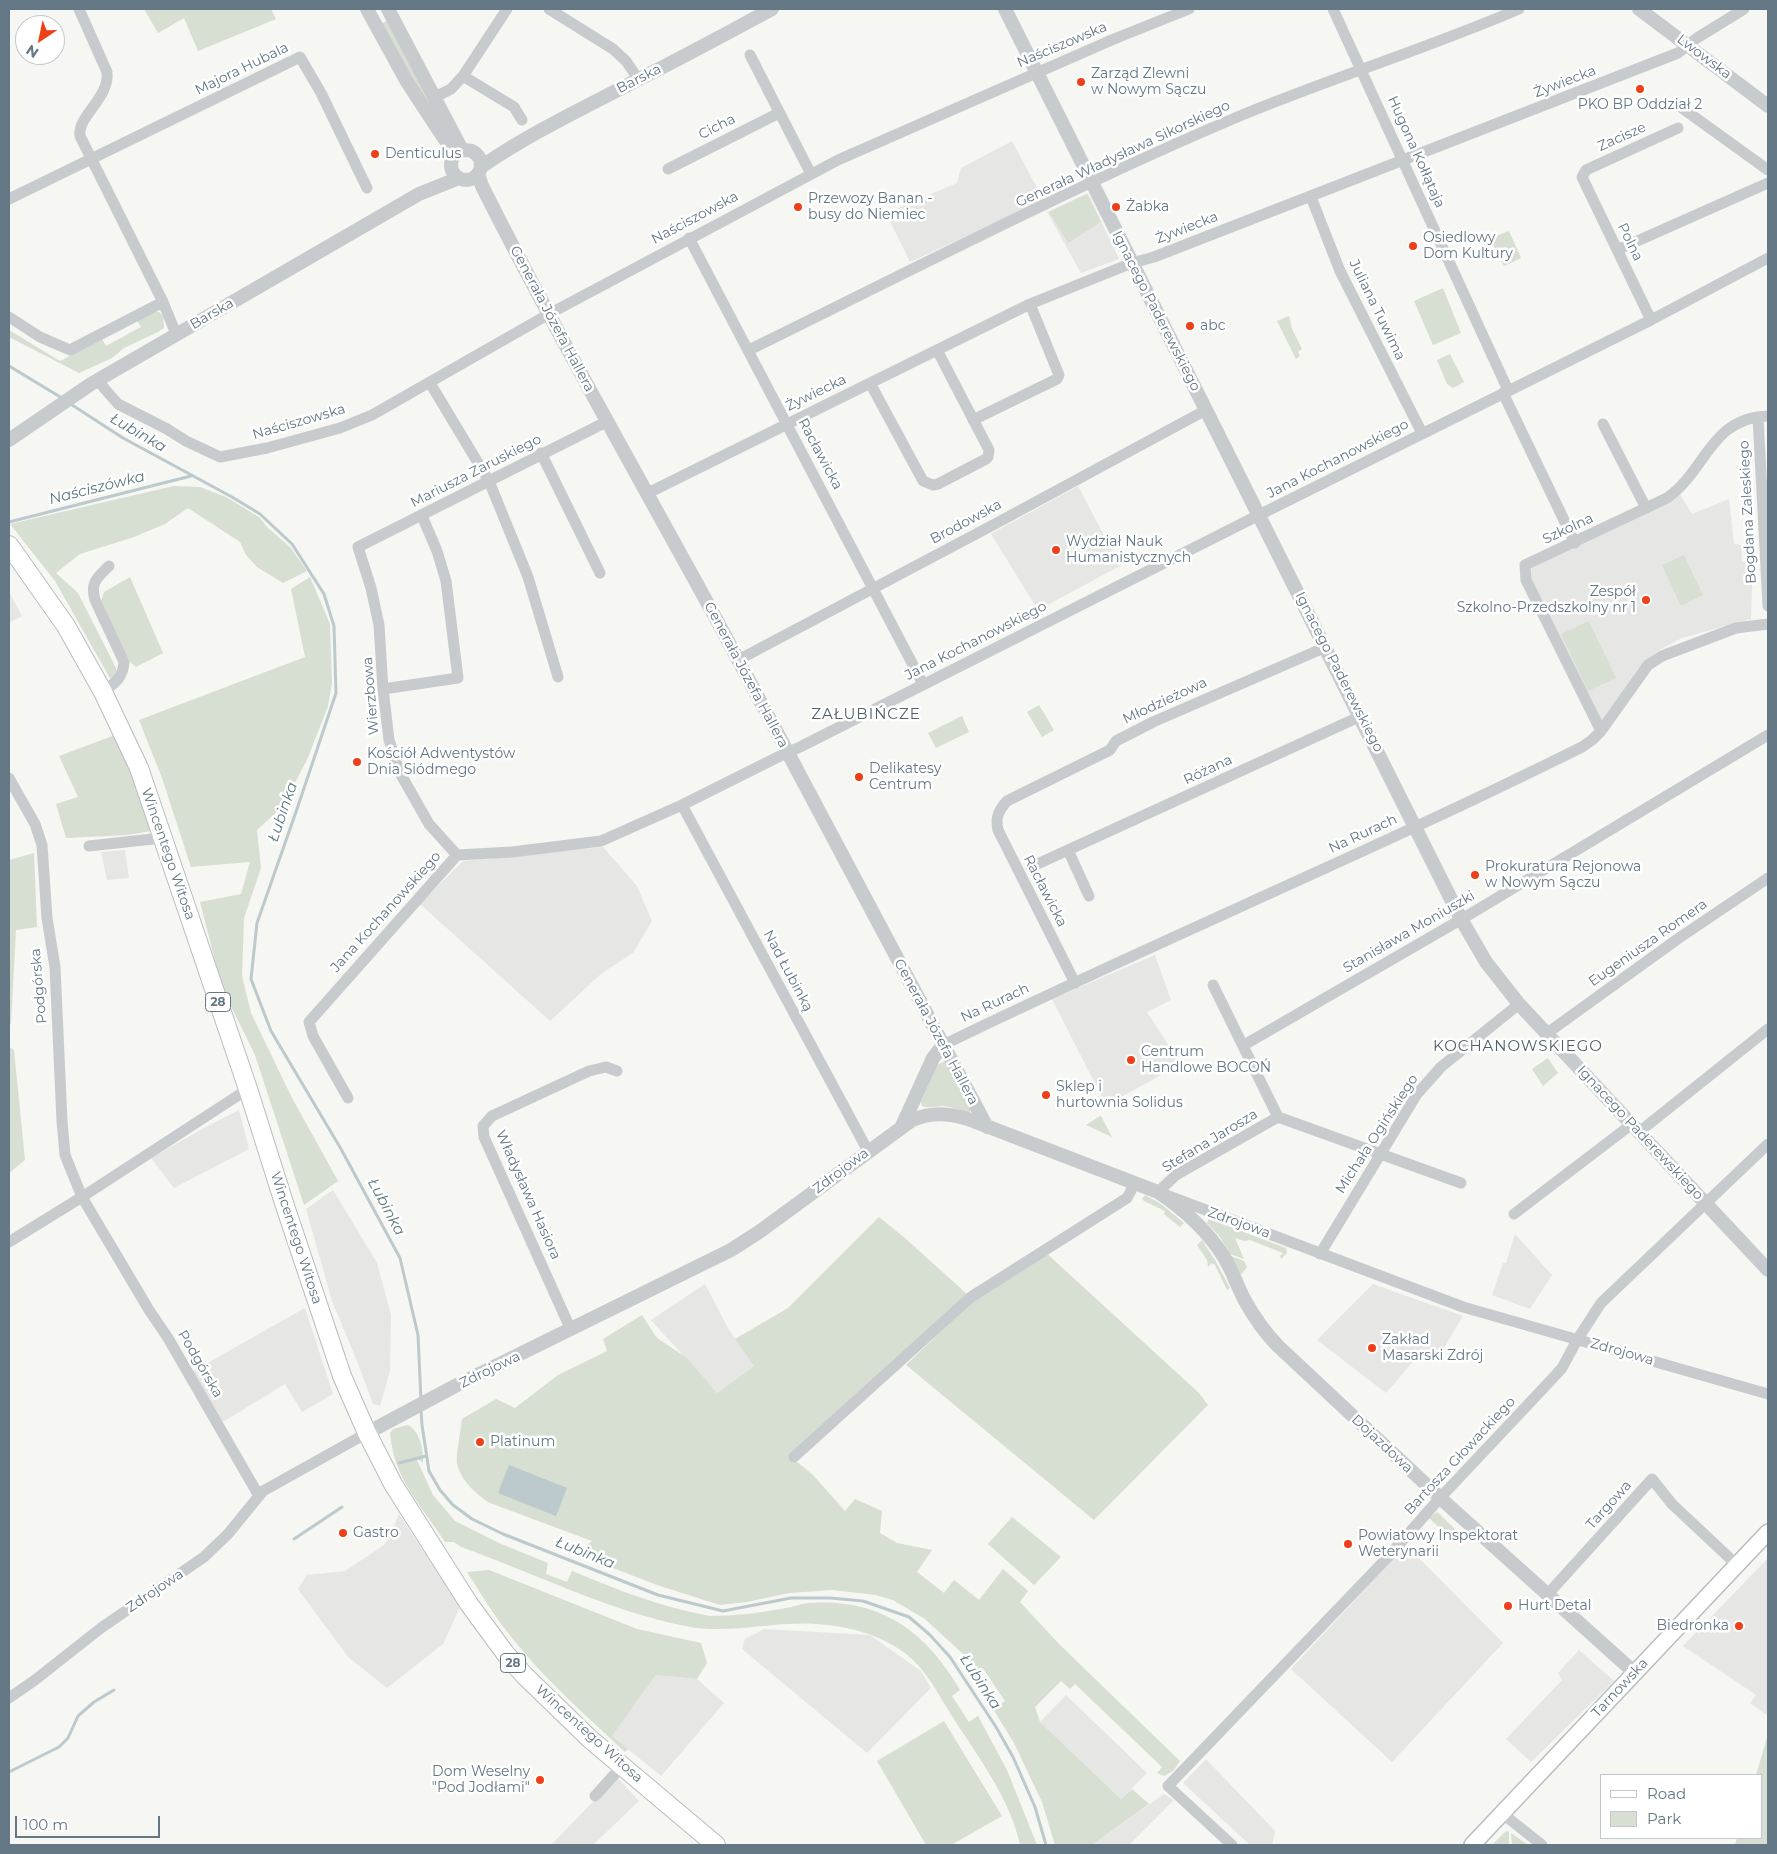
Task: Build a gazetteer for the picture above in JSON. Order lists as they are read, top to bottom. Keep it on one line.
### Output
{"streets":{"main road":["Wincentego Witosa","28","Tarnowska"],"street":["Naściszowska","Lwowska","Majora Hubala","Barska","Żywiecka","Cicha","Zacisze","Hugona Kołłątaja","Generała Władysława Sikorskiego","Polna","Juliana Tuwima","Ignacego Paderewskiego","Generała Józefa Hallera","Racławicka","Jana Kochanowskiego","Mariusza Zaruskiego","Bogdana Zaleskiego","Brodowska","Szkolna","Wierzbowa","Młodzieżowa","Różana","Na Rurach","Stanisława Moniuszki","Eugeniusza Romera","Nad Łubinką","Podgórska","Michała Ogińskiego","Stefana Jarosza","Zdrojowa","Władysława Hasiora","Dojazdowa","Bartosza Głowackiego","Targowa"]},"crossings":[["Naściszowska","Barska"],["Naściszowska","Ignacego Paderewskiego"],["Naściszowska","Generała Józefa Hallera"],["Naściszowska","Racławicka"],["Lwowska","Żywiecka"],["Barska","Generała Józefa Hallera"],["Żywiecka","Hugona Kołłątaja"],["Żywiecka","Juliana Tuwima"],["Żywiecka","Ignacego Paderewskiego"],["Żywiecka","Generała Józefa Hallera"],["Żywiecka","Racławicka"],["Zacisze","Polna"],["Hugona Kołłątaja","Generała Władysława Sikorskiego"],["Hugona Kołłątaja","Jana Kochanowskiego"],["Hugona Kołłątaja","Szkolna"],["Generała Władysława Sikorskiego","Ignacego Paderewskiego"],["Generała Władysława Sikorskiego","Racławicka"],["Polna","Jana Kochanowskiego"],["Juliana Tuwima","Jana Kochanowskiego"],["Ignacego Paderewskiego","Jana Kochanowskiego"],["Ignacego Paderewskiego","Brodowska"],["Ignacego Paderewskiego","Młodzieżowa"],["Ignacego Paderewskiego","Różana"],["Ignacego Paderewskiego","Na Rurach"],["Ignacego Paderewskiego","Stanisława Moniuszki"],["Ignacego Paderewskiego","Eugeniusza Romera"],["Ignacego Paderewskiego","Michała Ogińskiego"],["Ignacego Paderewskiego","Bartosza Głowackiego"],["Generała Józefa Hallera","Jana Kochanowskiego"],["Generała Józefa Hallera","Mariusza Zaruskiego"],["Generała Józefa Hallera","Brodowska"],["Generała Józefa Hallera","Na Rurach"],["Generała Józefa Hallera","Zdrojowa"],["Racławicka","Jana Kochanowskiego"],["Racławicka","Brodowska"],["Racławicka","Młodzieżowa"],["Racławicka","Na Rurach"],["Jana Kochanowskiego","Wierzbowa"],["Jana Kochanowskiego","Nad Łubinką"],["Mariusza Zaruskiego","Wierzbowa"],["Bogdana Zaleskiego","Szkolna"],["Szkolna","Na Rurach"],["Wincentego Witosa","Zdrojowa"],["Nad Łubinką","Zdrojowa"],["Podgórska","Zdrojowa"],["Michała Ogińskiego","Zdrojowa"],["Stefana Jarosza","Zdrojowa"],["Stefana Jarosza","Dojazdowa"],["Zdrojowa","Władysława Hasiora"],["Zdrojowa","Dojazdowa"],["Zdrojowa","Bartosza Głowackiego"],["Dojazdowa","Bartosza Głowackiego"],["Dojazdowa","Targowa"],["Dojazdowa","Tarnowska"],["Targowa","Tarnowska"]],"districts":["ZAŁUBIŃCZE","KOCHANOWSKIEGO"],"water":["Łubinka","Naściszówka"],"places":["Zarząd Zlewni w Nowym Sączu","PKO BP Oddział 2","Denticulus","Przewozy Banan - busy do Niemiec","Żabka","Osiedlowy Dom Kultury","abc","Wydział Nauk Humanistycznych","Zespół Szkolno-Przedszkolny nr 1","Kościół Adwentystów Dnia Siódmego","Delikatesy Centrum","Prokuratura Rejonowa w Nowym Sączu","Centrum Handlowe BOCOŃ","Sklep i hurtownia Solidus","Zakład Masarski Zdrój","Platinum","Gastro","Powiatowy Inspektorat Weterynarii","Hurt Detal","Biedronka","Dom Weselny \"Pod Jodłami\""],"legend":["Road","Park"],"scale_bar":"100 m","north":"bottom left"}
